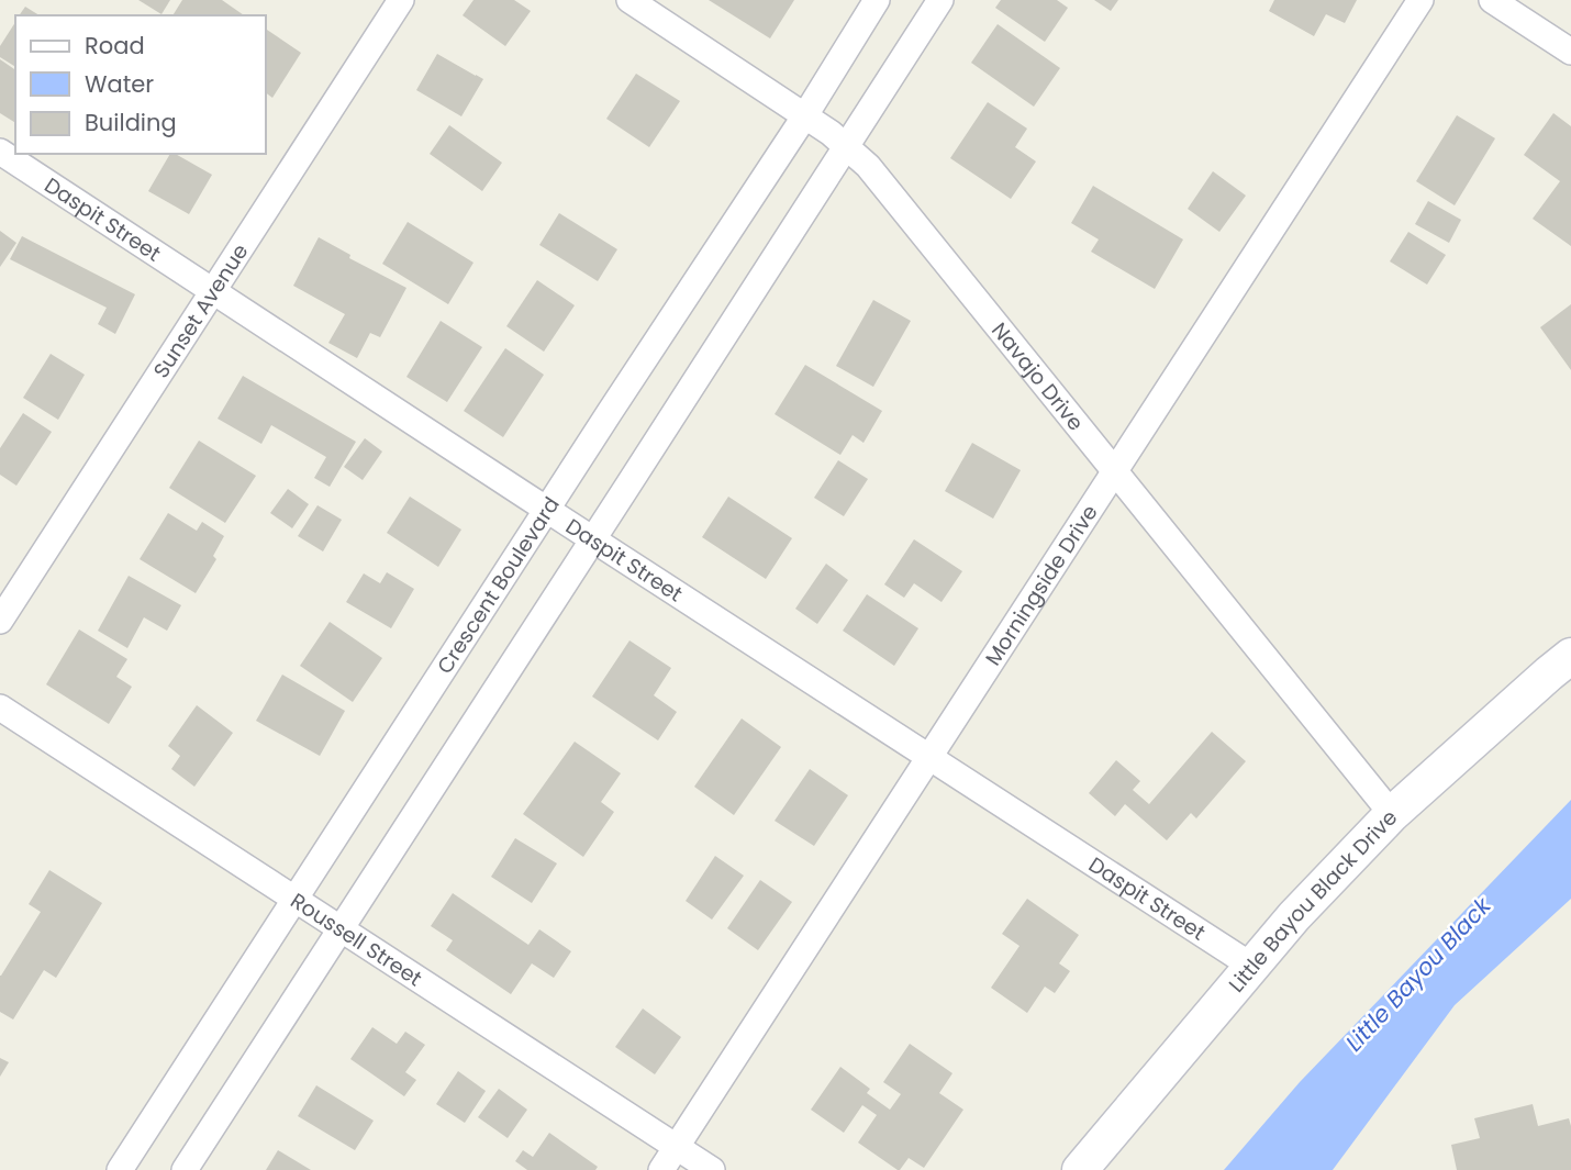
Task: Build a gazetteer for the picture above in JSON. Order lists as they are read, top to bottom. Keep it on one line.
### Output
{"streets":{"main road":["Little Bayou Black Drive"],"street":["Daspit Street","Sunset Avenue","Navajo Drive","Morningside Drive","Crescent Boulevard","Roussell Street"]},"crossings":[["Daspit Street","Sunset Avenue"],["Daspit Street","Morningside Drive"],["Daspit Street","Crescent Boulevard"],["Daspit Street","Little Bayou Black Drive"],["Navajo Drive","Morningside Drive"],["Navajo Drive","Crescent Boulevard"],["Navajo Drive","Little Bayou Black Drive"],["Morningside Drive","Roussell Street"],["Crescent Boulevard","Roussell Street"]],"water":["Little Bayou Black"],"legend":["Road","Water","Building"]}
